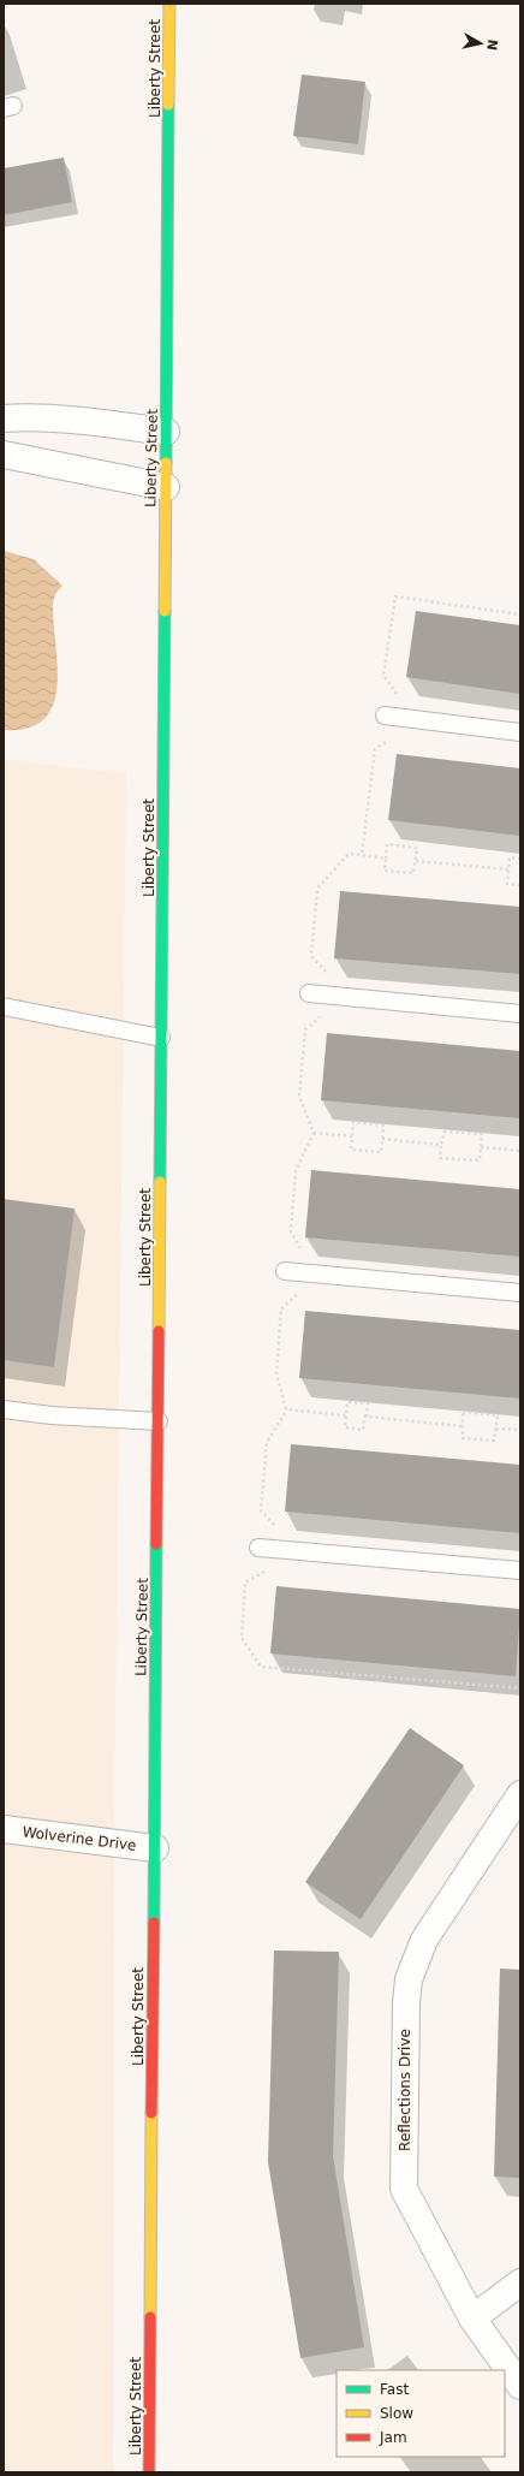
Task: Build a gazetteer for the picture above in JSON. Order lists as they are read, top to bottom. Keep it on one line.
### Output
{"streets":{"street":["Liberty Street","Wolverine Drive","Reflections Drive"]},"crossings":[["Liberty Street","Wolverine Drive"]],"legend":["Fast","Slow","Jam"],"north":"right"}
